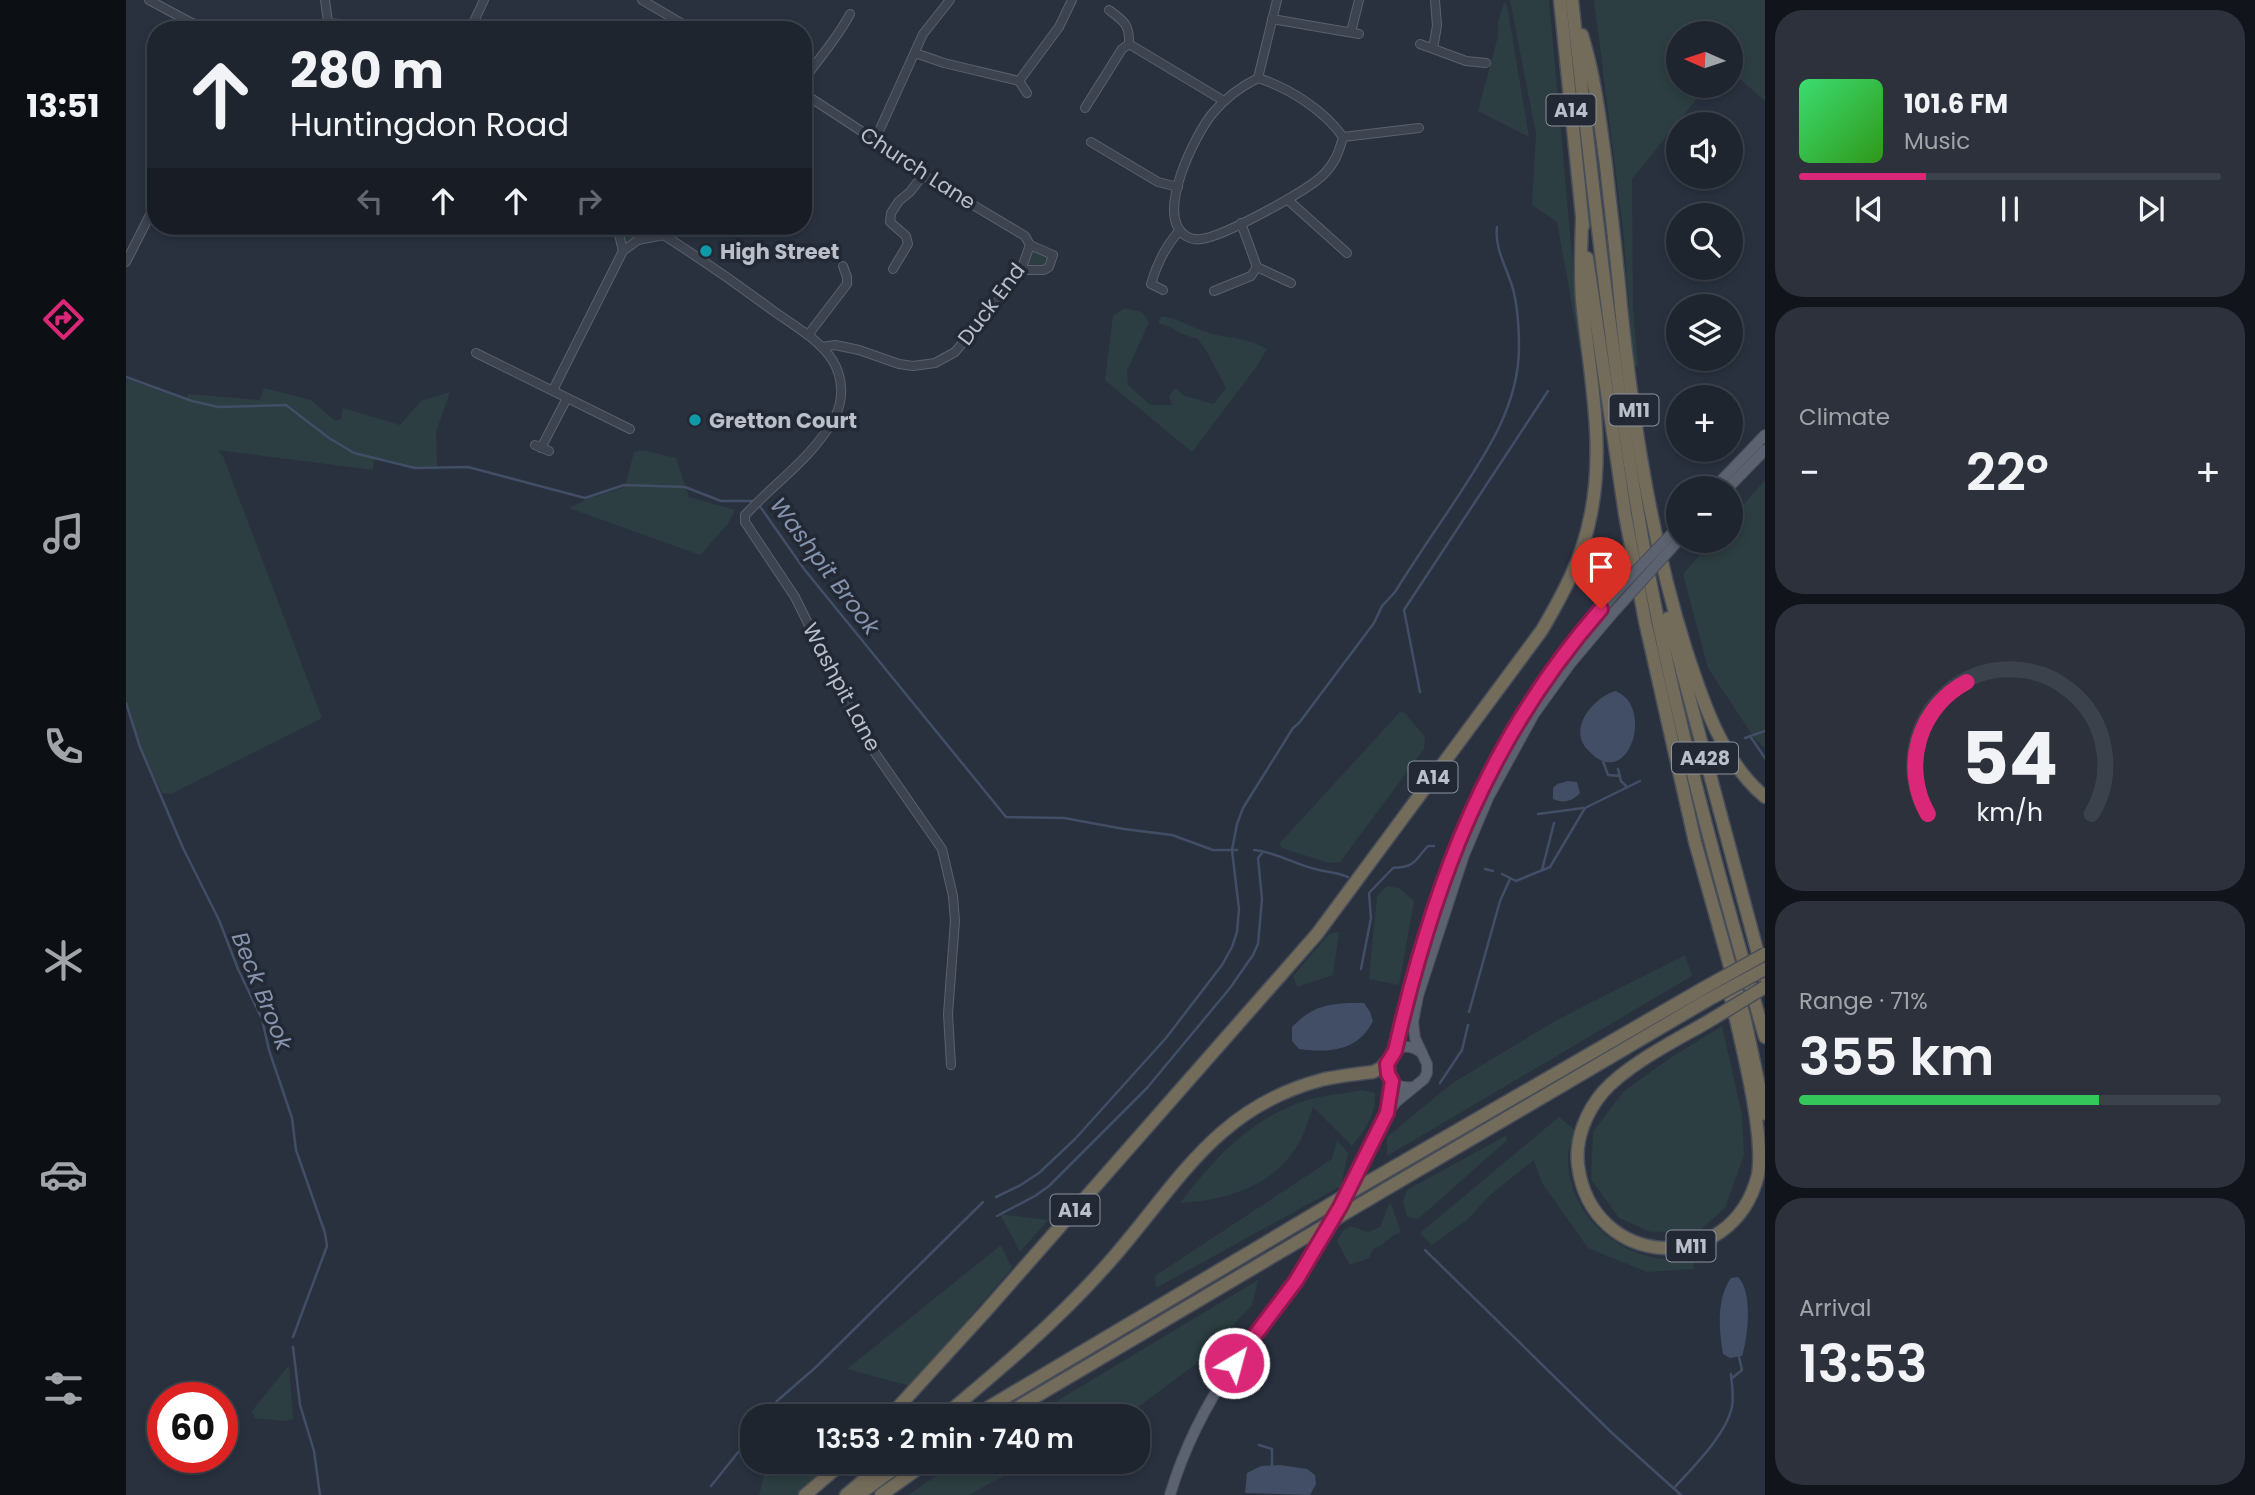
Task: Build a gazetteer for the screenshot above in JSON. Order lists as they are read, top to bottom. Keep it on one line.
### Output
{"streets":{"highway":["A14","M11","A428"],"street":["Church Lane","Duck End","Washpit Lane"]},"crossings":[["A14","M11"],["A14","A428"],["Church Lane","Duck End"],["Duck End","Washpit Lane"]],"water":["Washpit Brook","Beck Brook"],"places":["High Street","Gretton Court"],"north":"left","page":{"tabs":"13:51","map_buttons":["+","−"],"turn":["280 m","Huntingdon Road"],"song":["101.6 FM","Music"],"tile":["Climate",["Range · 71%","355 km"],["Arrival","13:53"]],"heat":["−","22°","+"],"limit":"60","trip":"13:53 · 2 min · 740 m","gauge":["54","km/h"]}}
